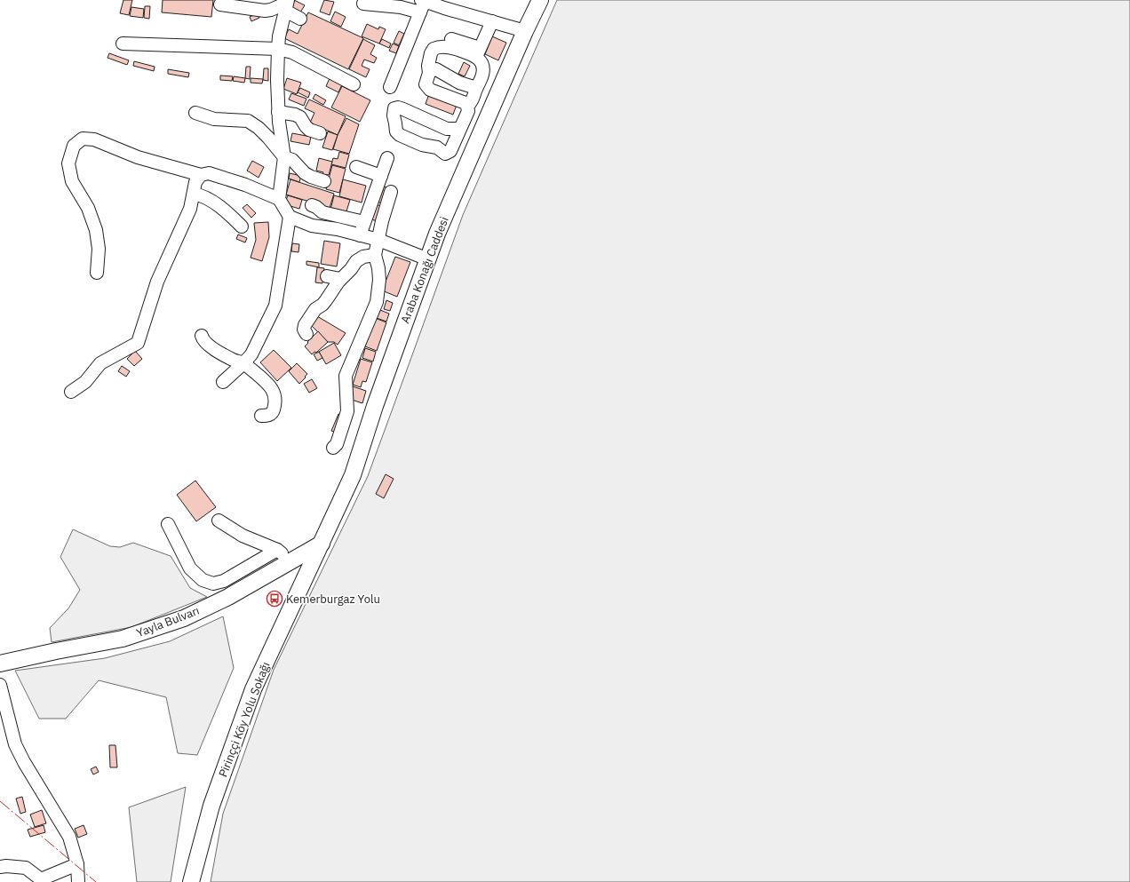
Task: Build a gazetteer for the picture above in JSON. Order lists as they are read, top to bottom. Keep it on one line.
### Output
{"streets":{"main road":["Araba Konağı Caddesi","Yayla Bulvarı","Pirinççi Köy Yolu Sokağı"]},"crossings":[["Araba Konağı Caddesi","Yayla Bulvarı"],["Araba Konağı Caddesi","Pirinççi Köy Yolu Sokağı"],["Yayla Bulvarı","Pirinççi Köy Yolu Sokağı"]],"places":{"bus stop":["Kemerburgaz Yolu"]}}
